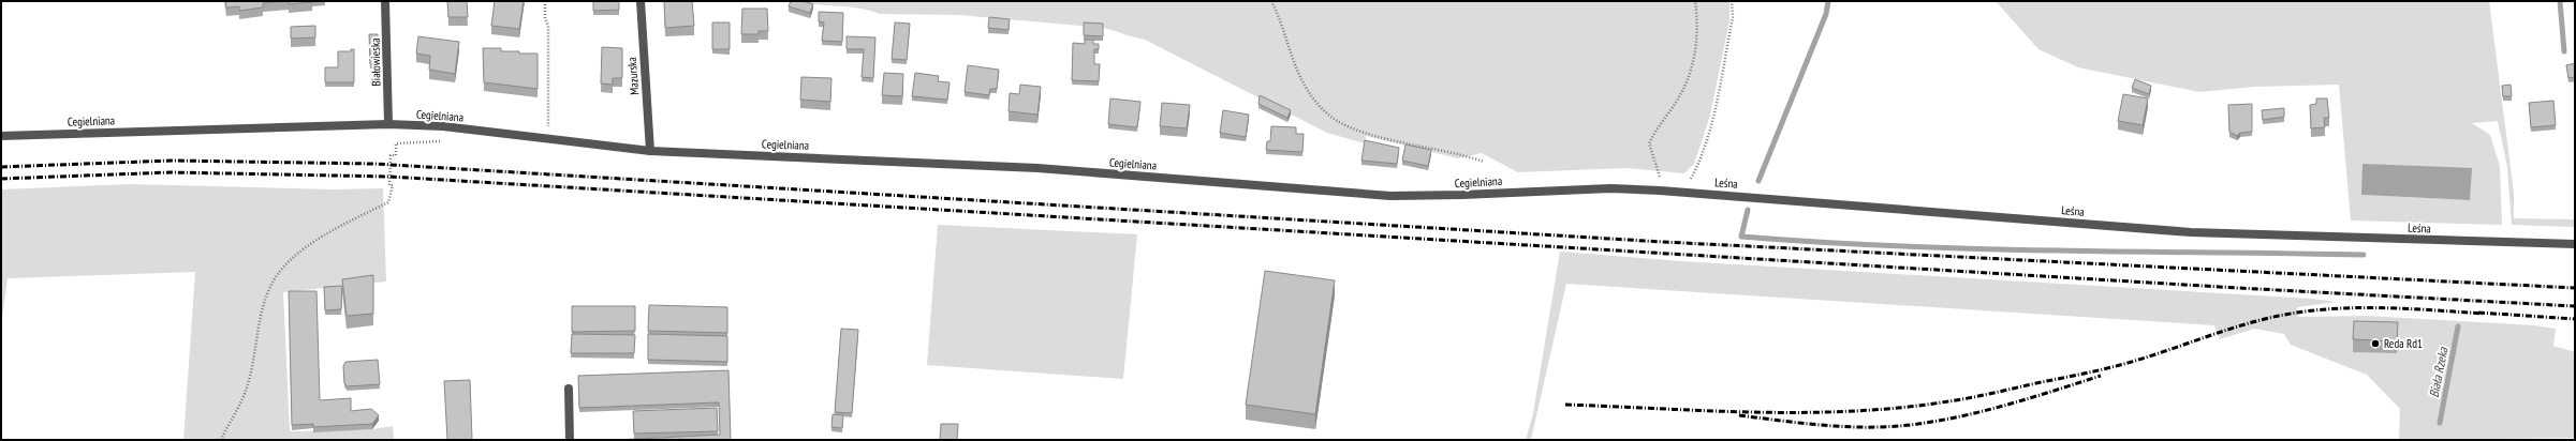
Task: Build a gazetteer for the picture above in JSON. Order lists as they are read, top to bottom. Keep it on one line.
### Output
{"streets":{"street":["Białowieska","Mazurska","Cegielniana","Leśna"]},"crossings":[["Białowieska","Cegielniana"],["Mazurska","Cegielniana"],["Cegielniana","Leśna"]],"water":["Biała Rzeka"],"places":["Reda Rd1"]}
